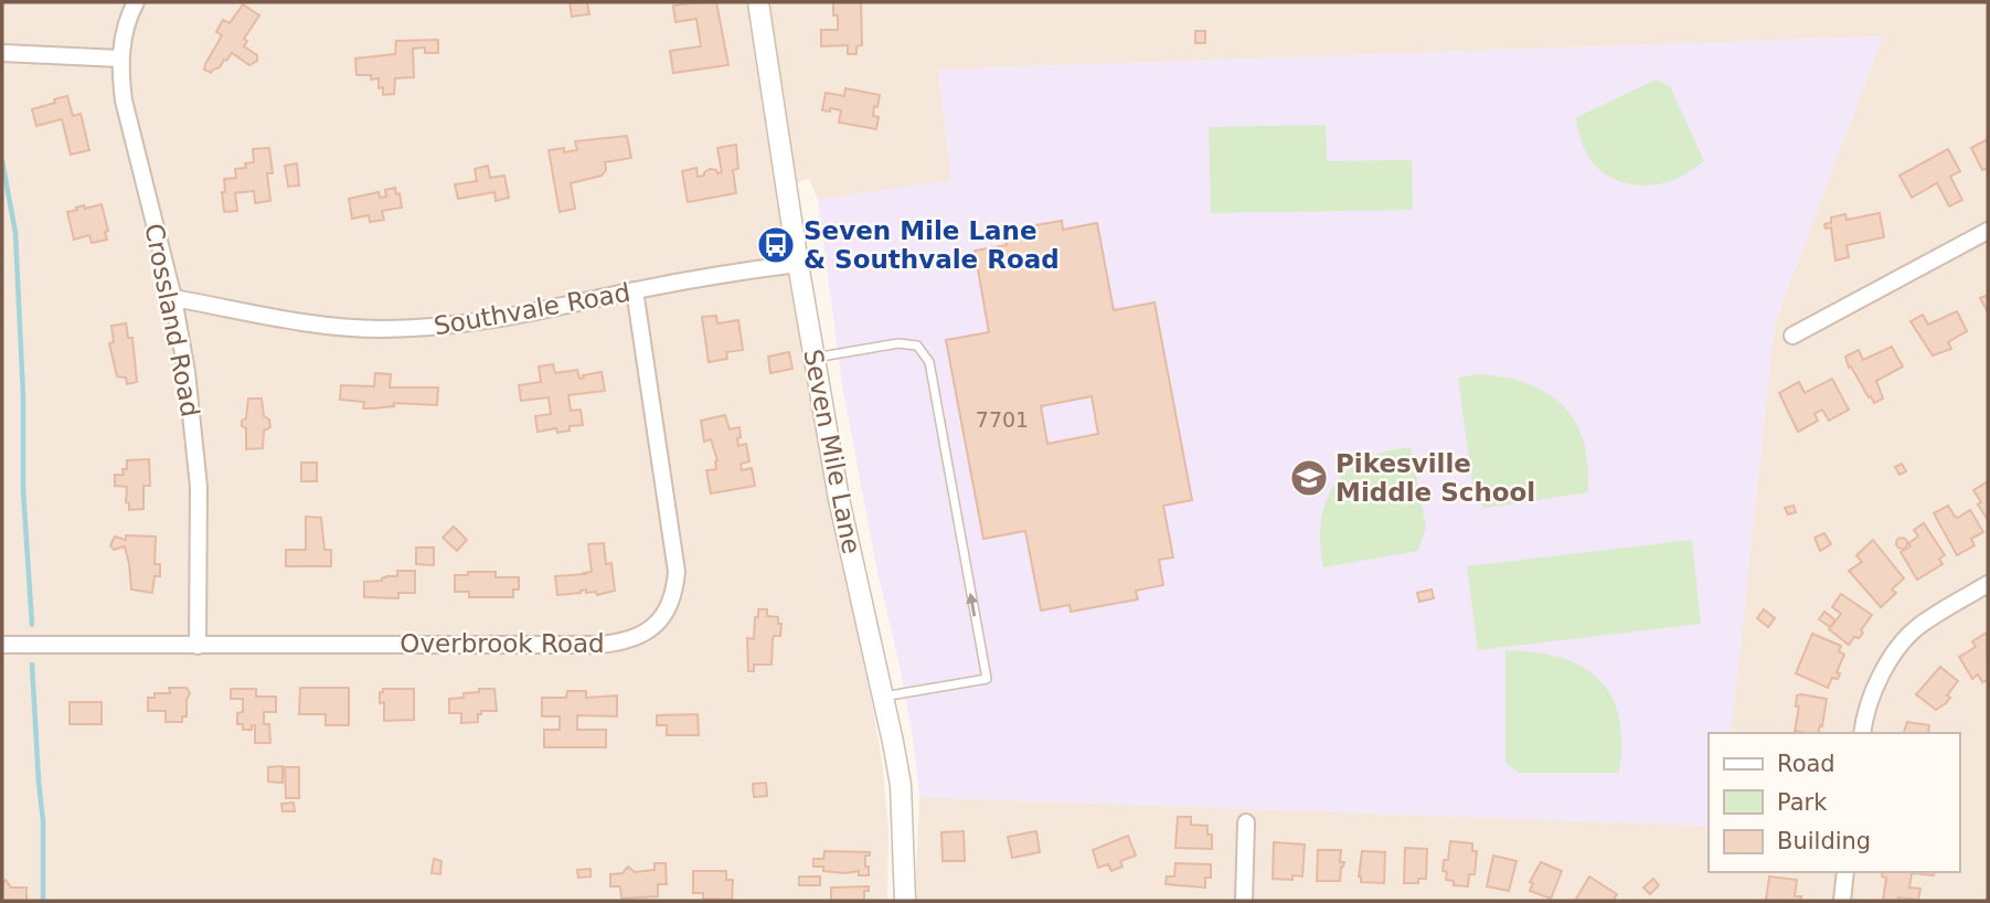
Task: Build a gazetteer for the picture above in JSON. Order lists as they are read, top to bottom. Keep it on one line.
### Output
{"streets":{"street":["Southvale Road","Crossland Road","Seven Mile Lane","Overbrook Road"]},"crossings":[["Southvale Road","Crossland Road"],["Southvale Road","Seven Mile Lane"],["Southvale Road","Overbrook Road"],["Crossland Road","Overbrook Road"]],"places":{"bus stop":["Seven Mile Lane & Southvale Road"],"school or university":["Pikesville Middle School"]},"house_numbers":["7701"],"legend":["Road","Park","Building"]}
